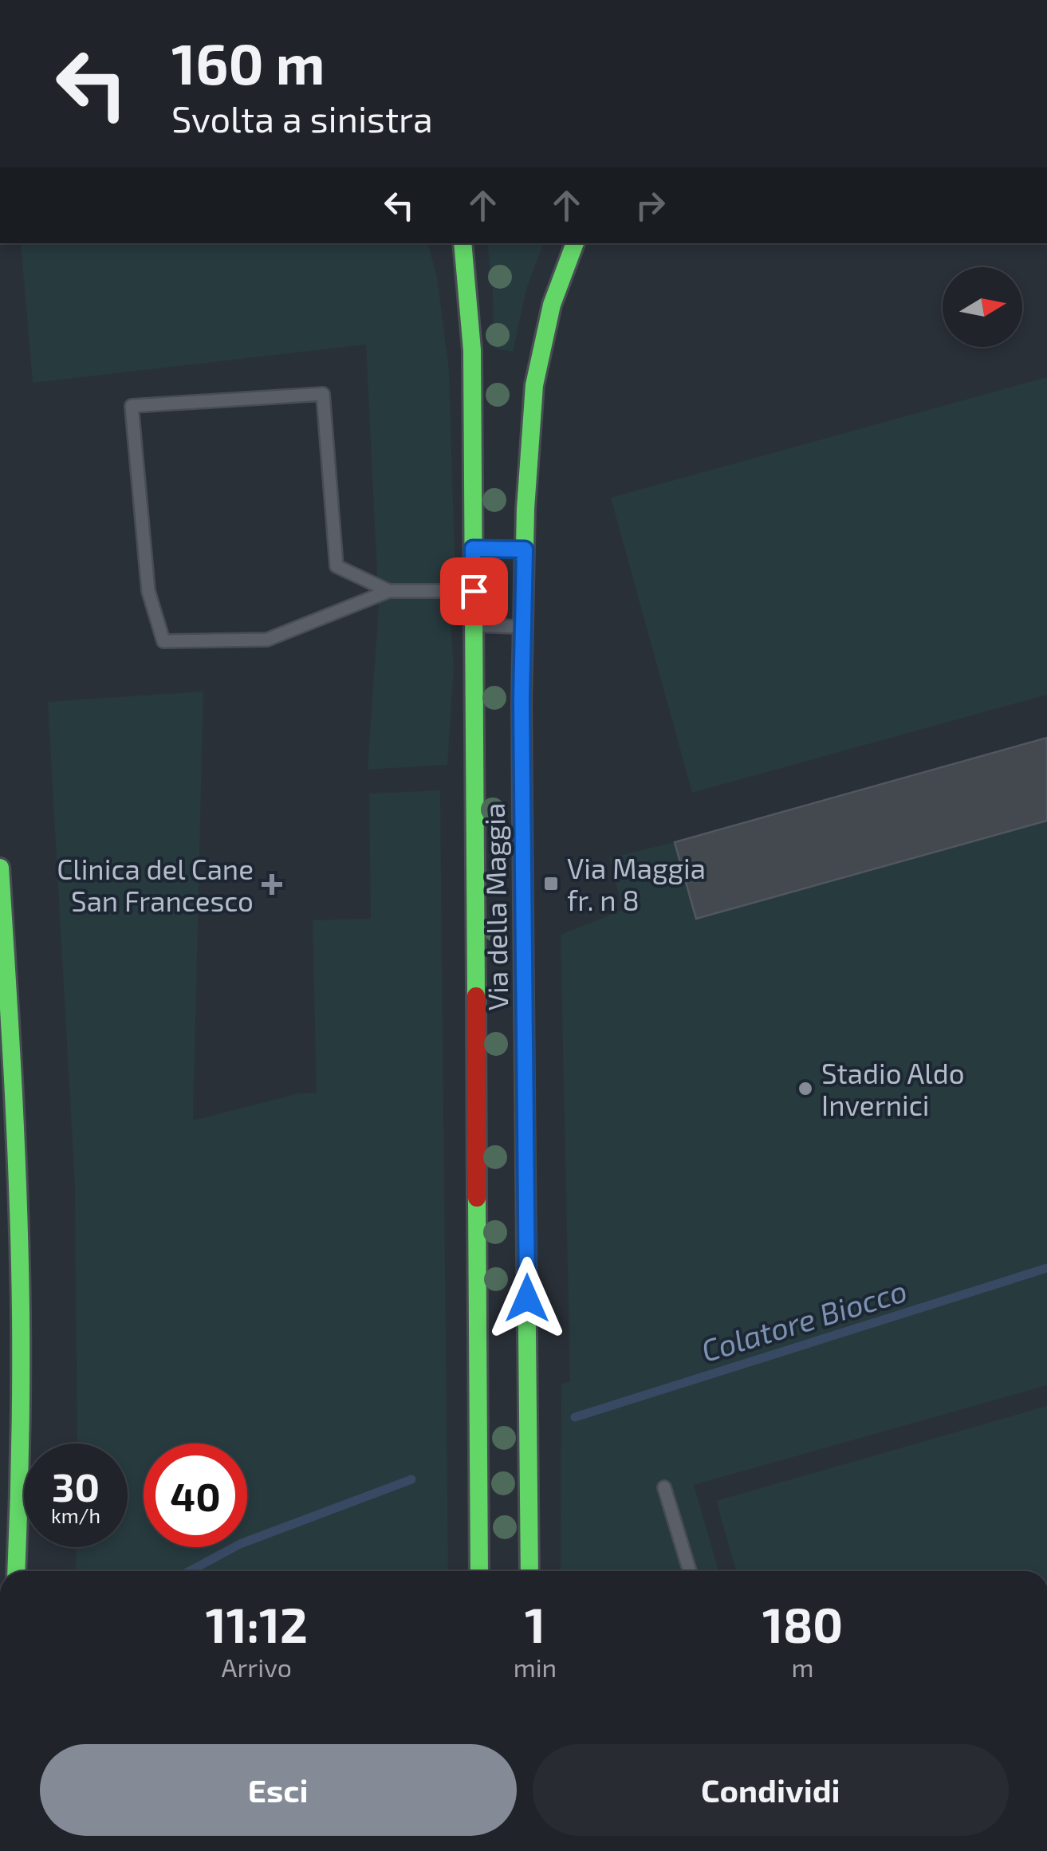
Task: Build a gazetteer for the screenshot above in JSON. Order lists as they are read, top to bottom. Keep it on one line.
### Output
{"streets":{"main road":["Via della Maggia"]},"water":["Colatore Biocco"],"places":{"transit":["Via Maggia fr. n 8"],"health":["Clinica del Cane San Francesco"],"other":["Stadio Aldo Invernici"]},"north":"right","page":{"turn":["160 m","Svolta a sinistra"],"speed":"30 km/h","limit":"40","eta":["11:12","Arrivo","1","min","180","m"],"buttons":["Esci","Condividi"]}}
